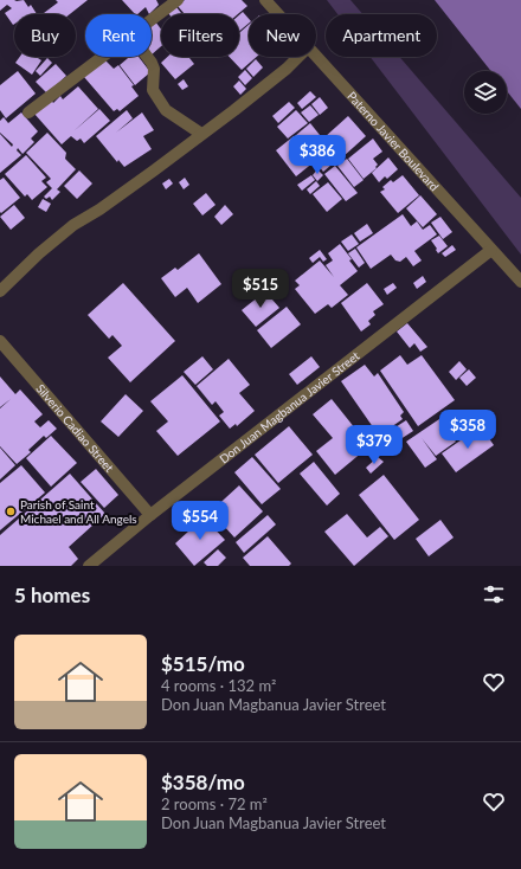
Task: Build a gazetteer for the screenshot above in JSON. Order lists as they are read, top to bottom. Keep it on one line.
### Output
{"streets":{"street":["Paterno Javier Boulevard","Don Juan Magbanua Javier Street","Silverio Cadiao Street"]},"crossings":[["Paterno Javier Boulevard","Don Juan Magbanua Javier Street"],["Don Juan Magbanua Javier Street","Silverio Cadiao Street"]],"places":["Parish of Saint Michael and All Angels"],"page":{"chip":["Buy","Rent","Filters","New","Apartment"],"price":["$386","$515","$358","$379","$554"],"heading":"5 homes","list":[{"name":"$515/mo","note":"4 rooms · 132 m² · Don Juan Magbanua Javier Street"},{"name":"$358/mo","note":"2 rooms · 72 m² · Don Juan Magbanua Javier Street"}]}}
